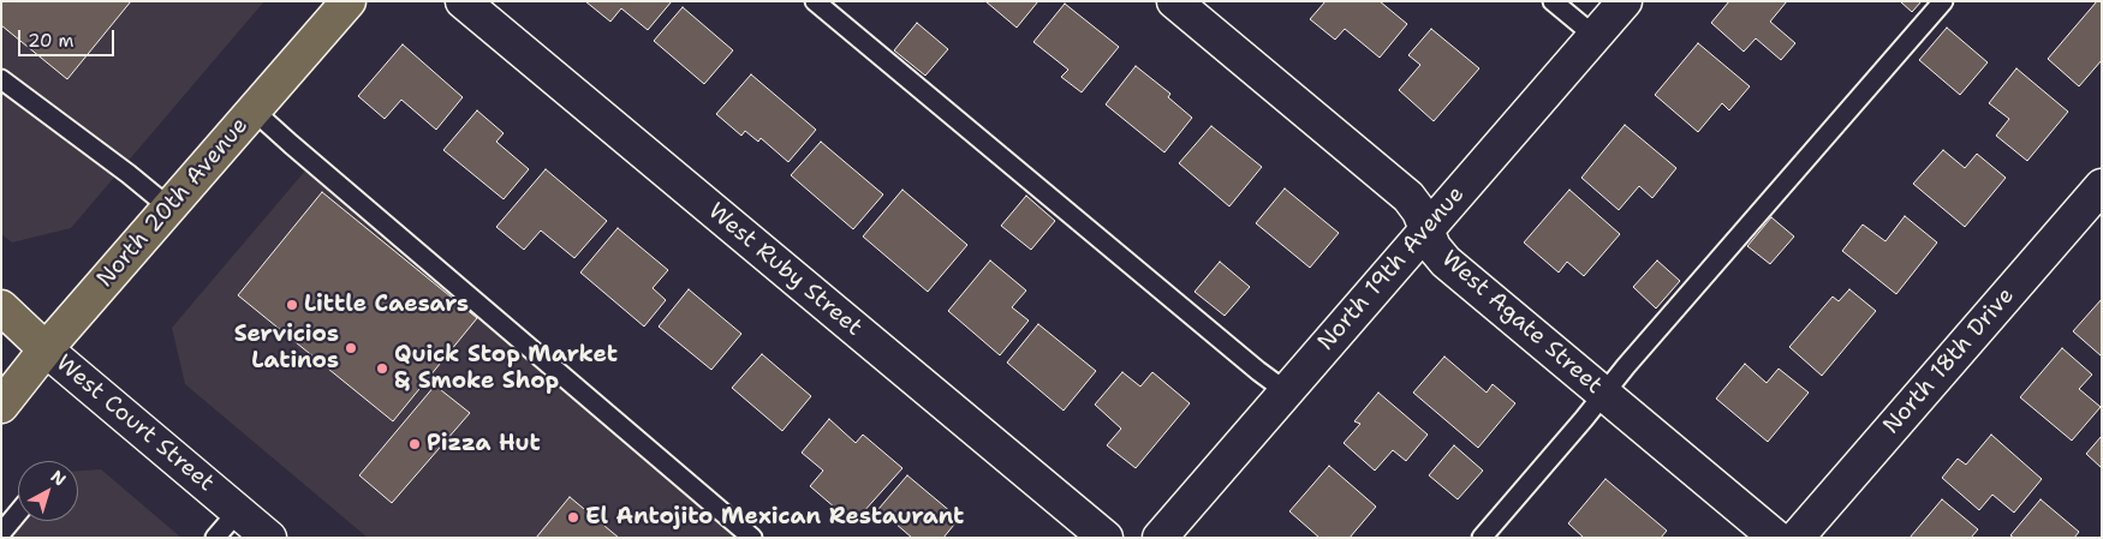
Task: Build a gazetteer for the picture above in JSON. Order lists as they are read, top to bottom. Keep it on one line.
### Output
{"streets":{"main road":["North 20th Avenue","West Court Street"],"street":["North 19th Avenue","West Ruby Street","West Agate Street","North 18th Drive"]},"crossings":[["North 20th Avenue","West Court Street"],["North 19th Avenue","West Agate Street"]],"places":["Little Caesars","Servicios Latinos","Quick Stop Market & Smoke Shop","Pizza Hut","El Antojito Mexican Restaurant"],"scale_bar":"20 m","north":"top right"}
